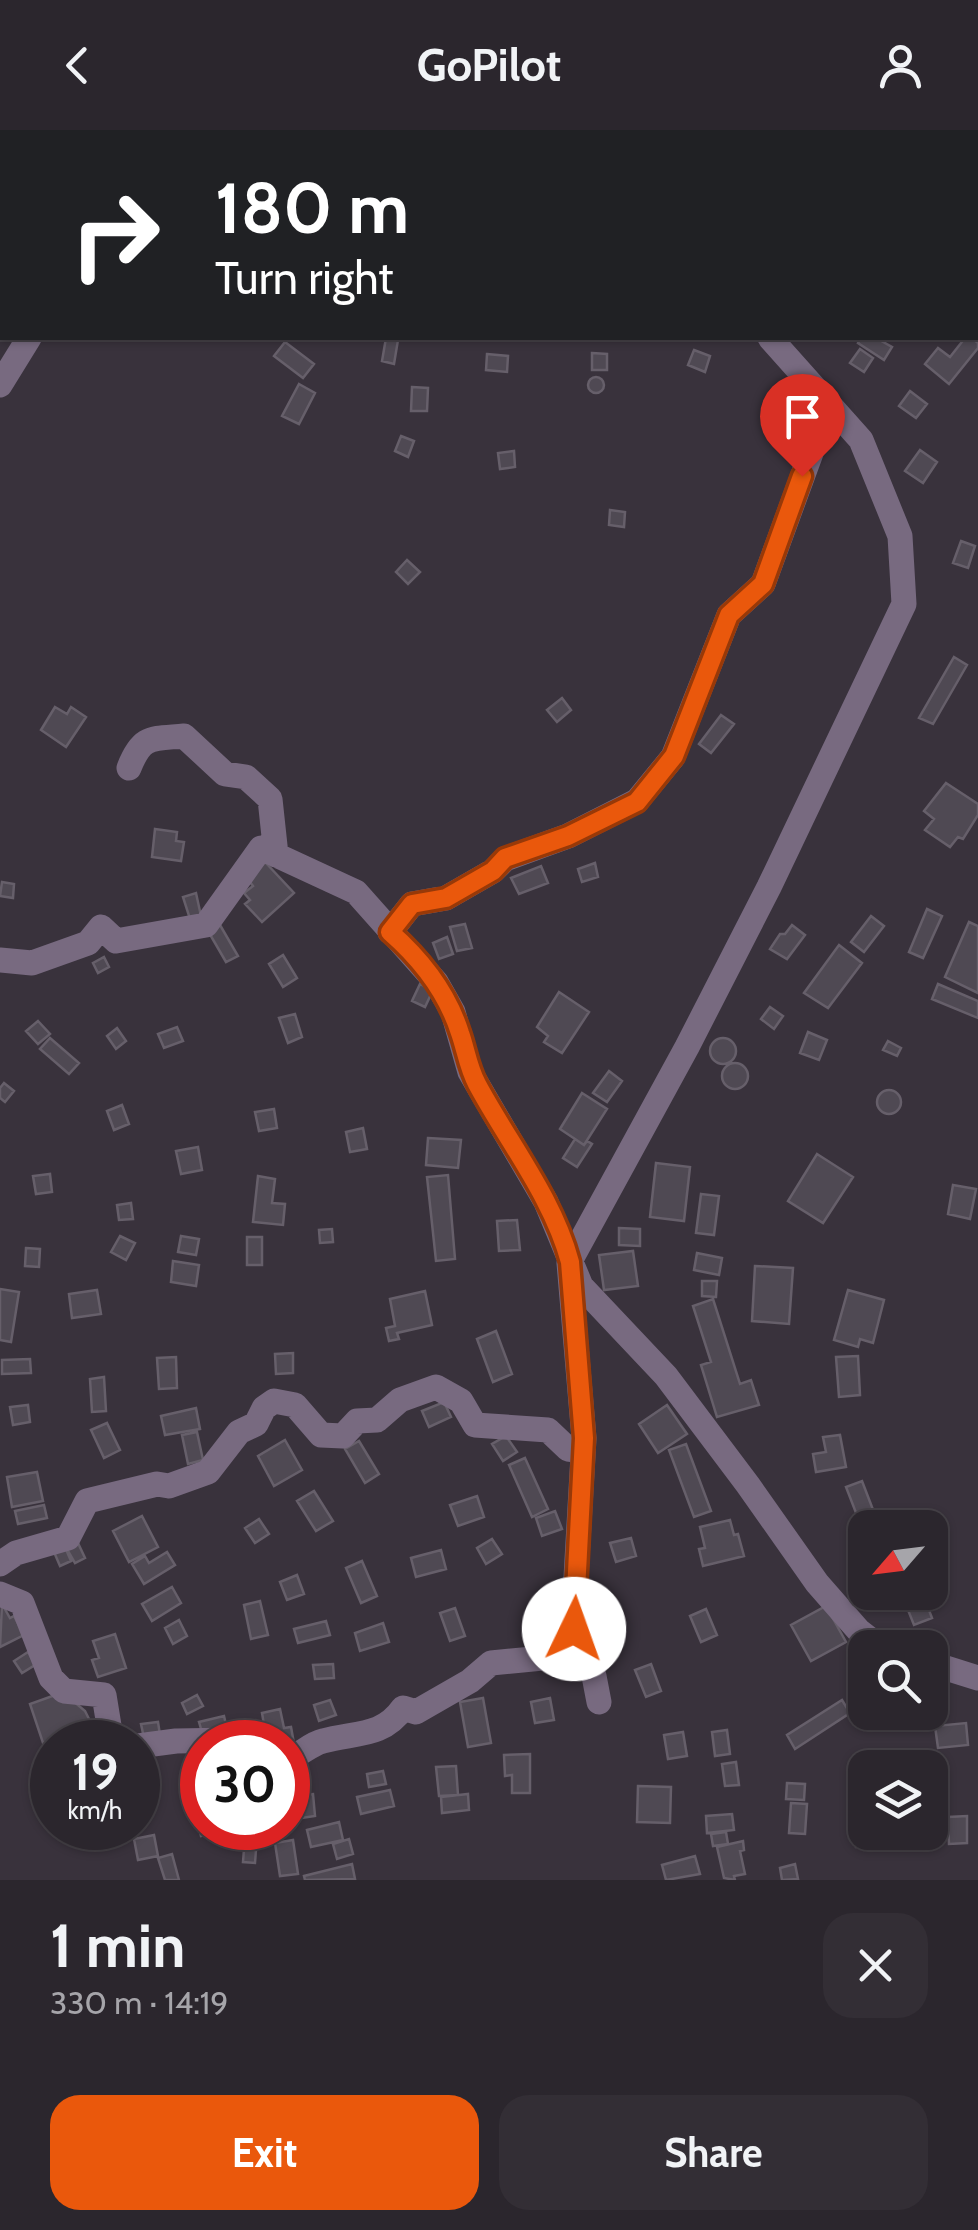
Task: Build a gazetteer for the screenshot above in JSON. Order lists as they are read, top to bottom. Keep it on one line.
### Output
{"north":"bottom left","page":{"header":"GoPilot","turn":["180 m","Turn right"],"speed":"19 km/h","limit":"30","heading":["1 min","330 m · 14:19"],"buttons":["Exit","Share"]}}
